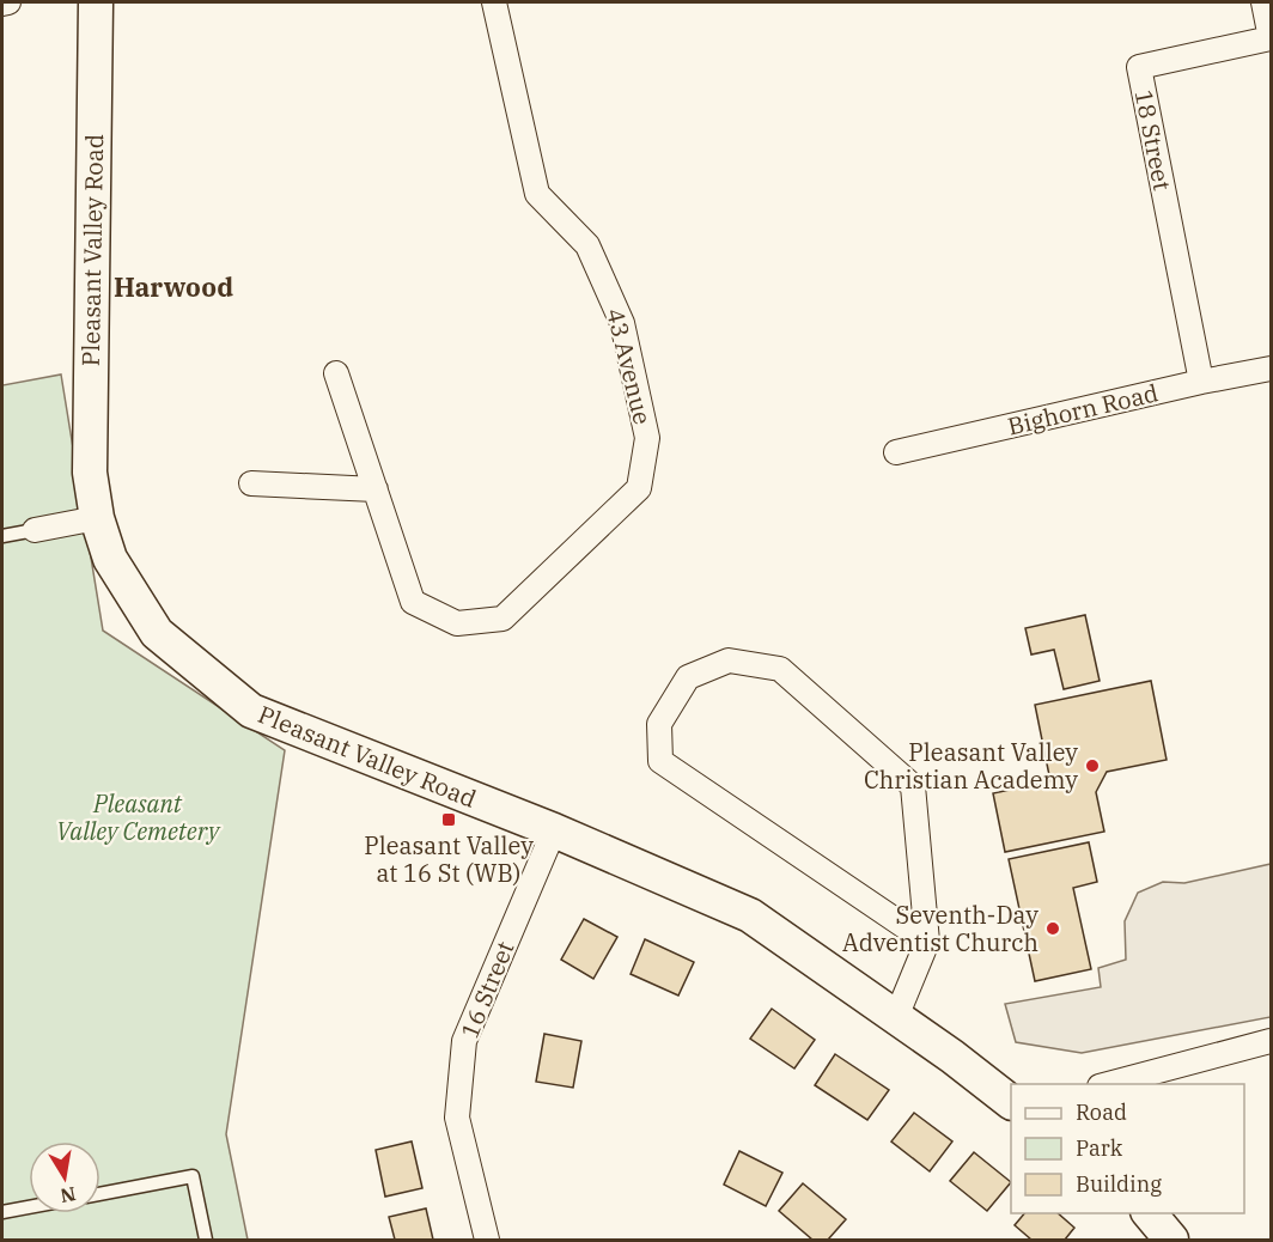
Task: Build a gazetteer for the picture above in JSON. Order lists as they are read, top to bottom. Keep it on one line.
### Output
{"streets":{"street":["18 Street","Pleasant Valley Road","43 Avenue","Bighorn Road","16 Street"]},"crossings":[["18 Street","Bighorn Road"],["Pleasant Valley Road","16 Street"]],"districts":["Harwood"],"parks":["Pleasant Valley Cemetery"],"places":{"other":["Pleasant Valley Christian Academy","Seventh-Day Adventist Church"],"transit":["Pleasant Valley at 16 St (WB)"]},"legend":["Road","Park","Building"],"north":"bottom"}
